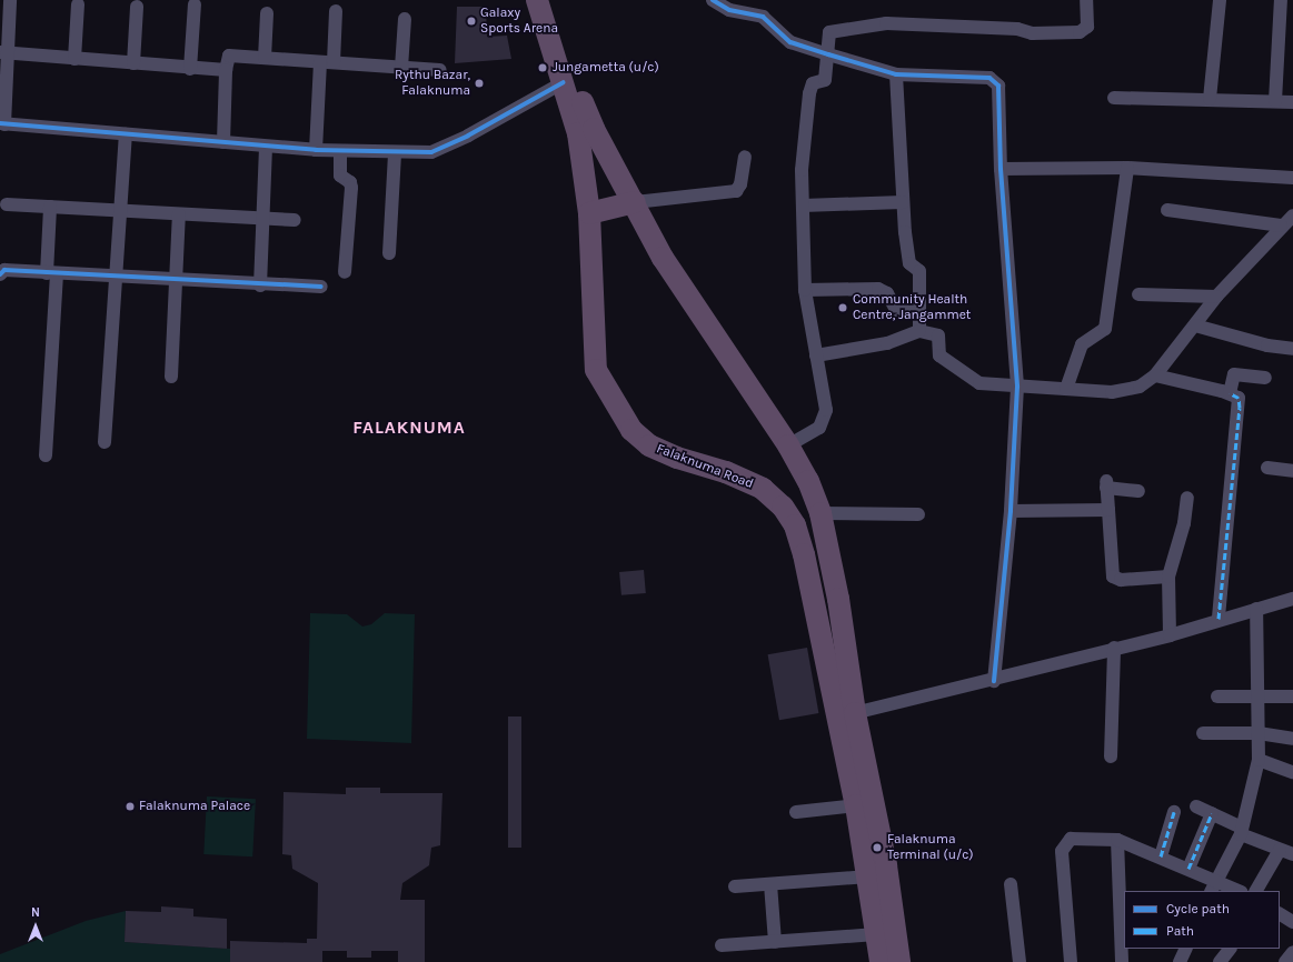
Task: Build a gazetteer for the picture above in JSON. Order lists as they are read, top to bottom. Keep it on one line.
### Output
{"streets":{"highway":["Falaknuma Road"]},"districts":["FALAKNUMA"],"places":["Galaxy Sports Arena","Jungametta (u/c)","Rythu Bazar, Falaknuma","Community Health Centre, Jangammet","Falaknuma Palace","Falaknuma Terminal (u/c)"],"legend":["Cycle path","Path"],"north":"top"}
